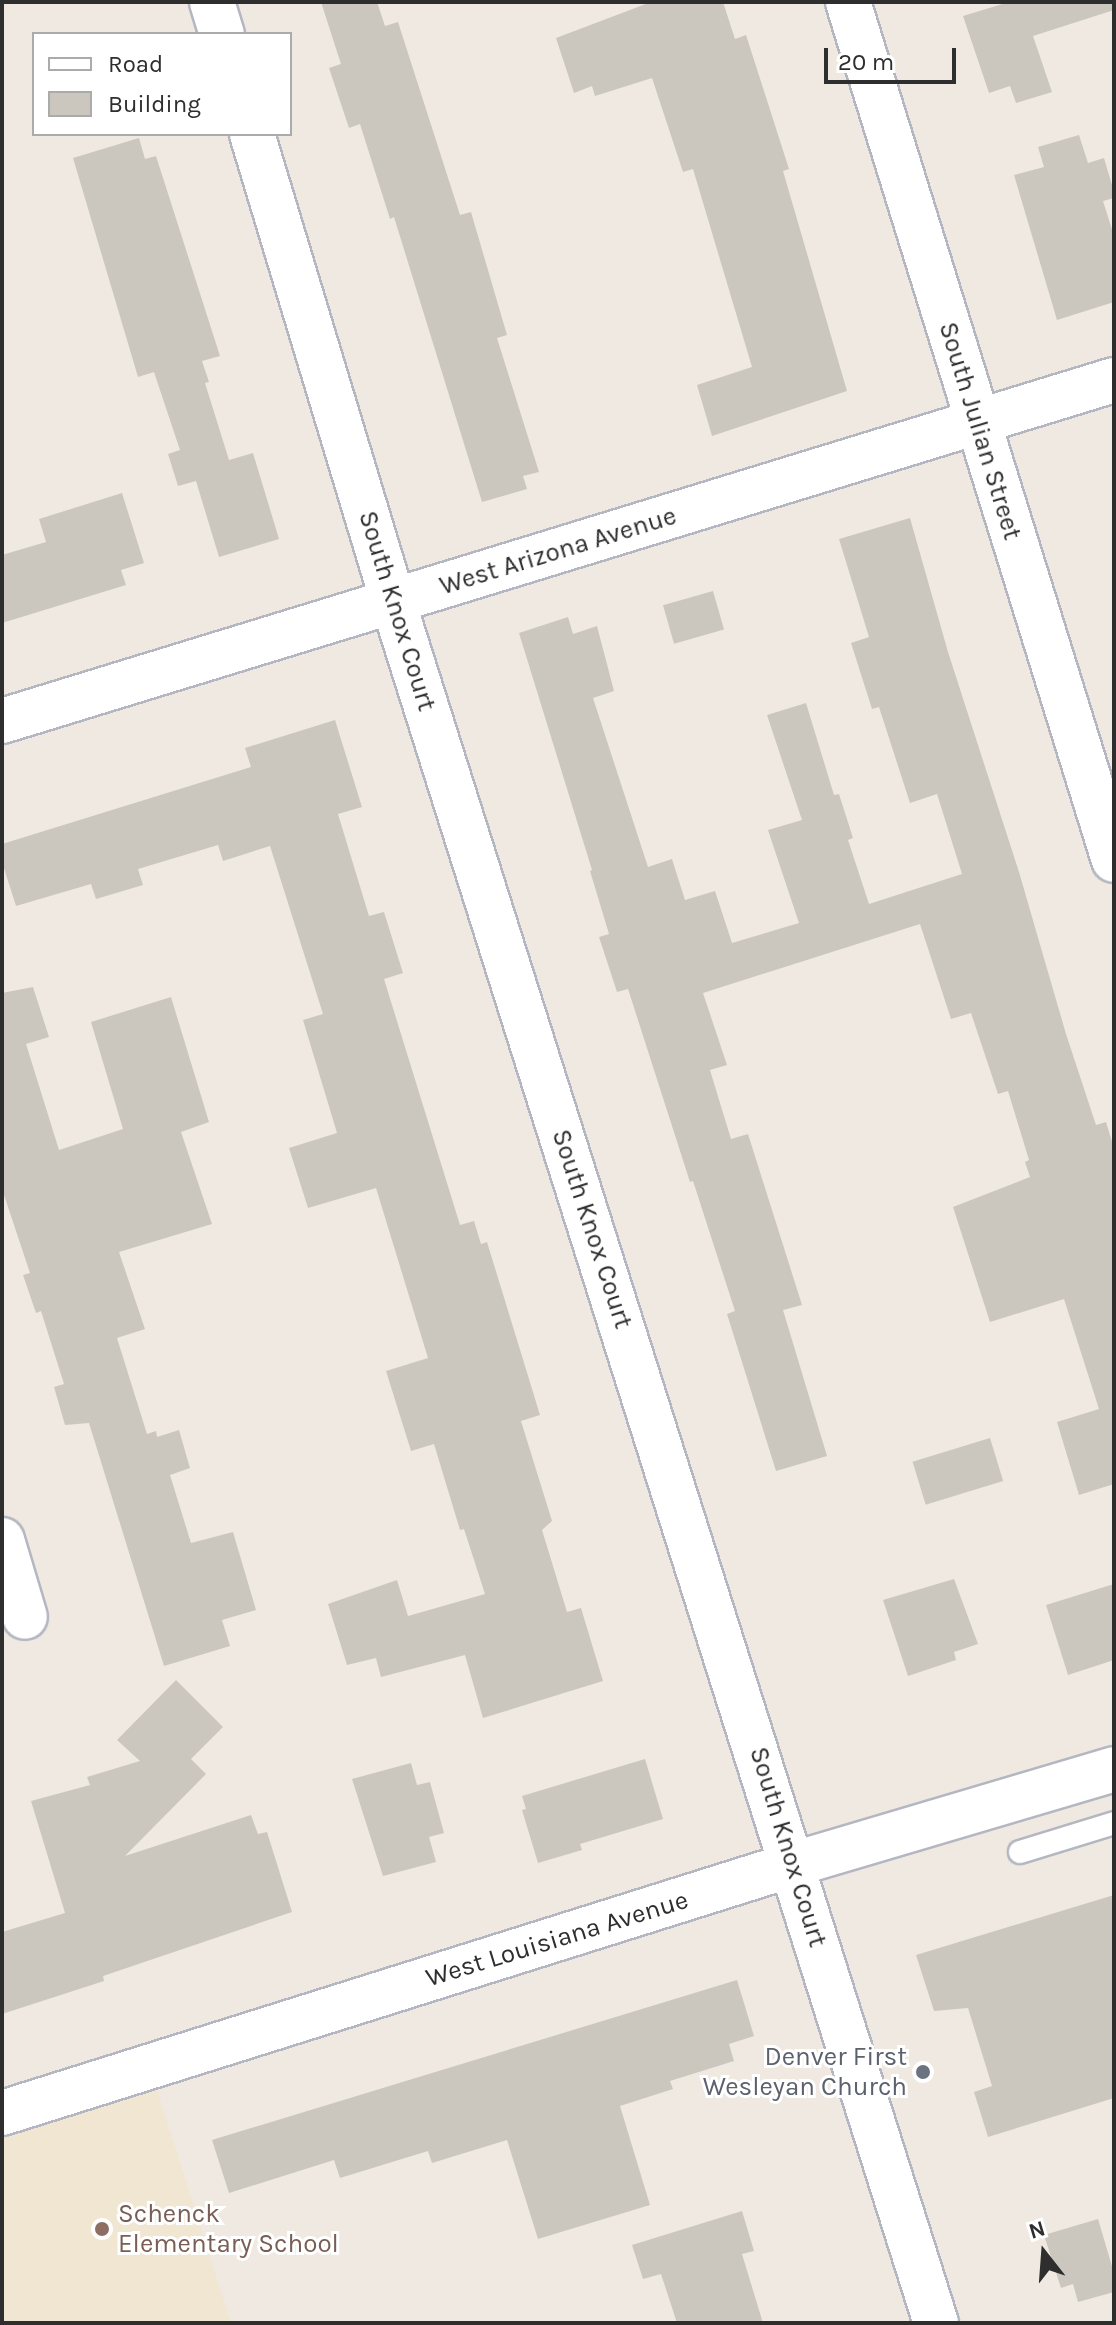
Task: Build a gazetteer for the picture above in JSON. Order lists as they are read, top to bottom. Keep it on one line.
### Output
{"streets":{"street":["South Julian Street","West Arizona Avenue","South Knox Court","West Louisiana Avenue"]},"crossings":[["South Julian Street","West Arizona Avenue"],["West Arizona Avenue","South Knox Court"],["South Knox Court","West Louisiana Avenue"]],"places":["Denver First Wesleyan Church","Schenck Elementary School"],"legend":["Road","Building"],"scale_bar":"20 m","north":"top"}
